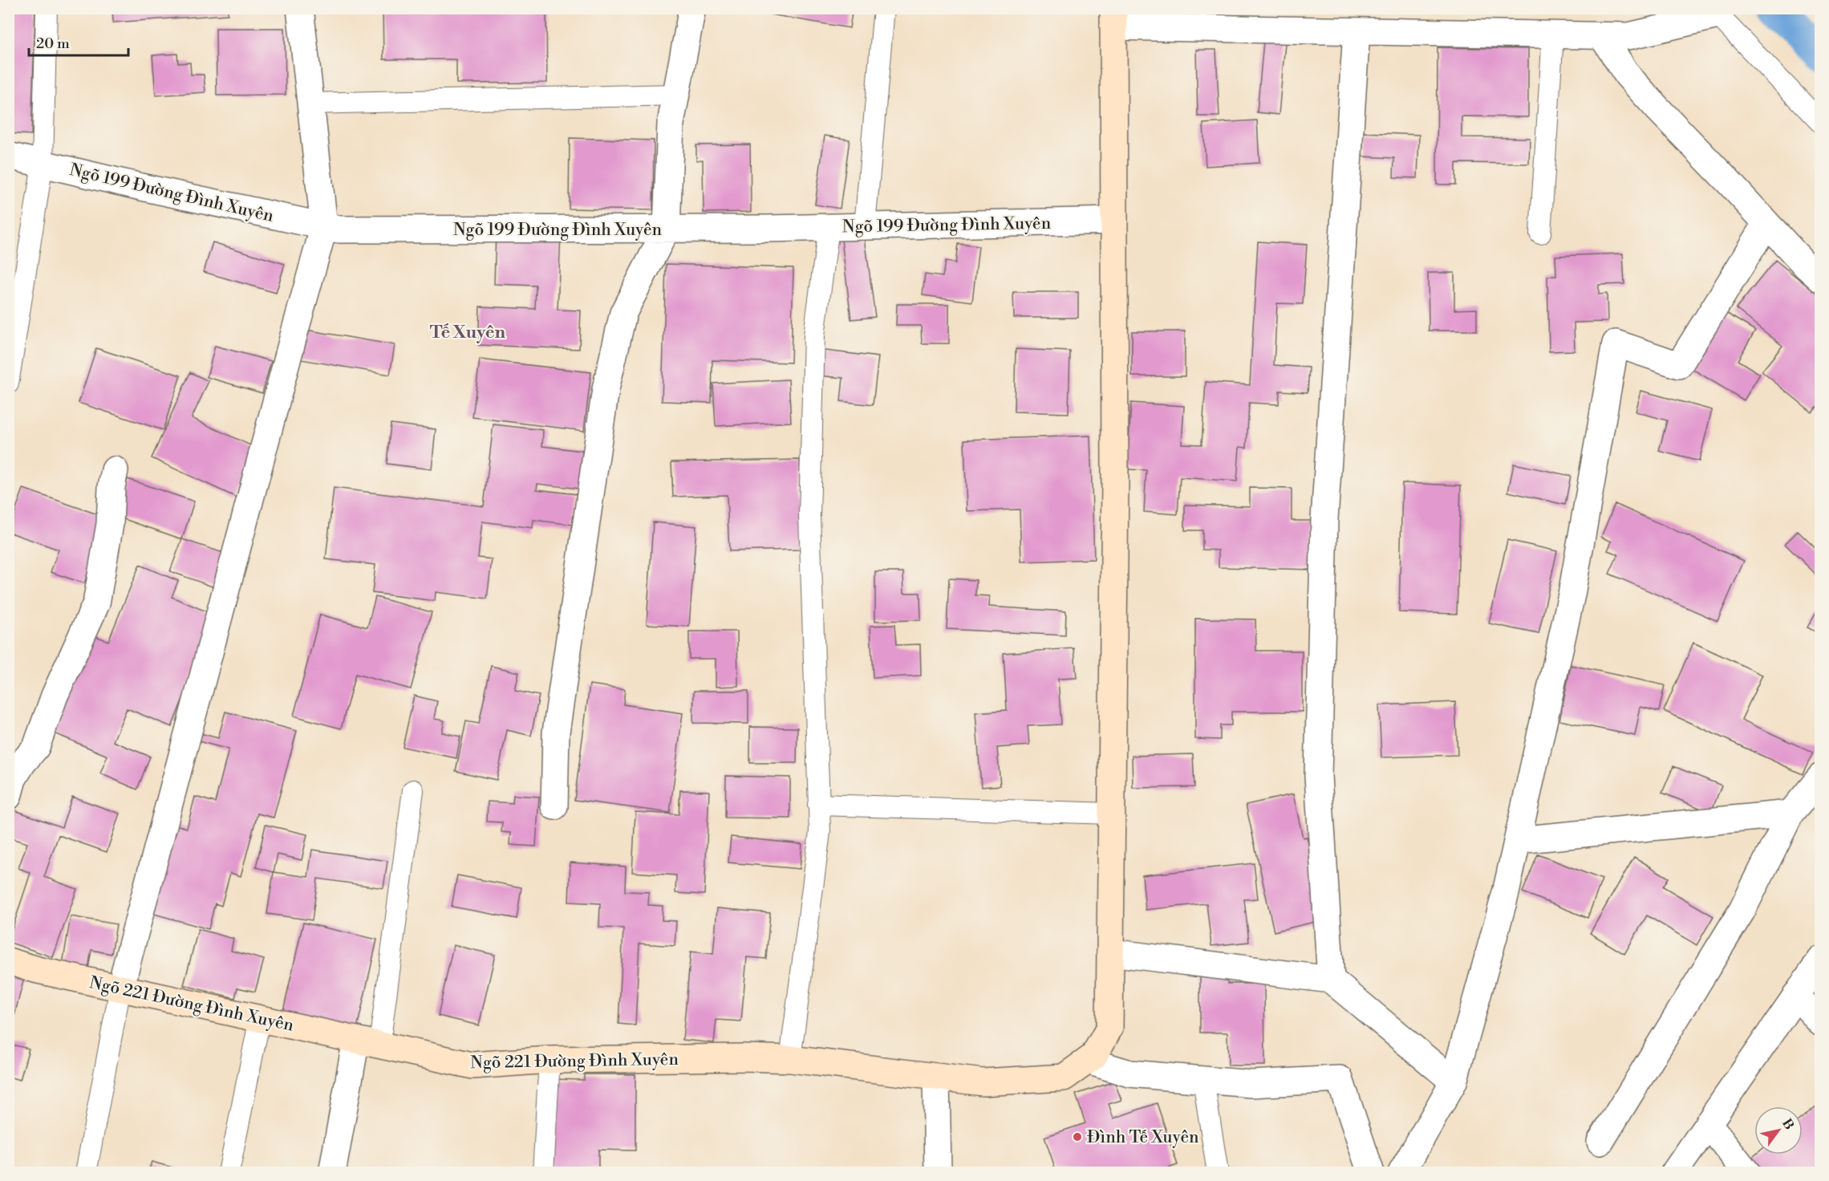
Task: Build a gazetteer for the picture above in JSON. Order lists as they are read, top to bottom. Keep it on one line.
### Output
{"streets":{"street":["Ngõ 199 Đường Đình Xuyên","Ngõ 221 Đường Đình Xuyên"]},"crossings":[["Ngõ 199 Đường Đình Xuyên","Ngõ 221 Đường Đình Xuyên"]],"districts":["Tế Xuyên"],"places":["Đình Tế Xuyên"],"scale_bar":"20 m","north":"top right"}
